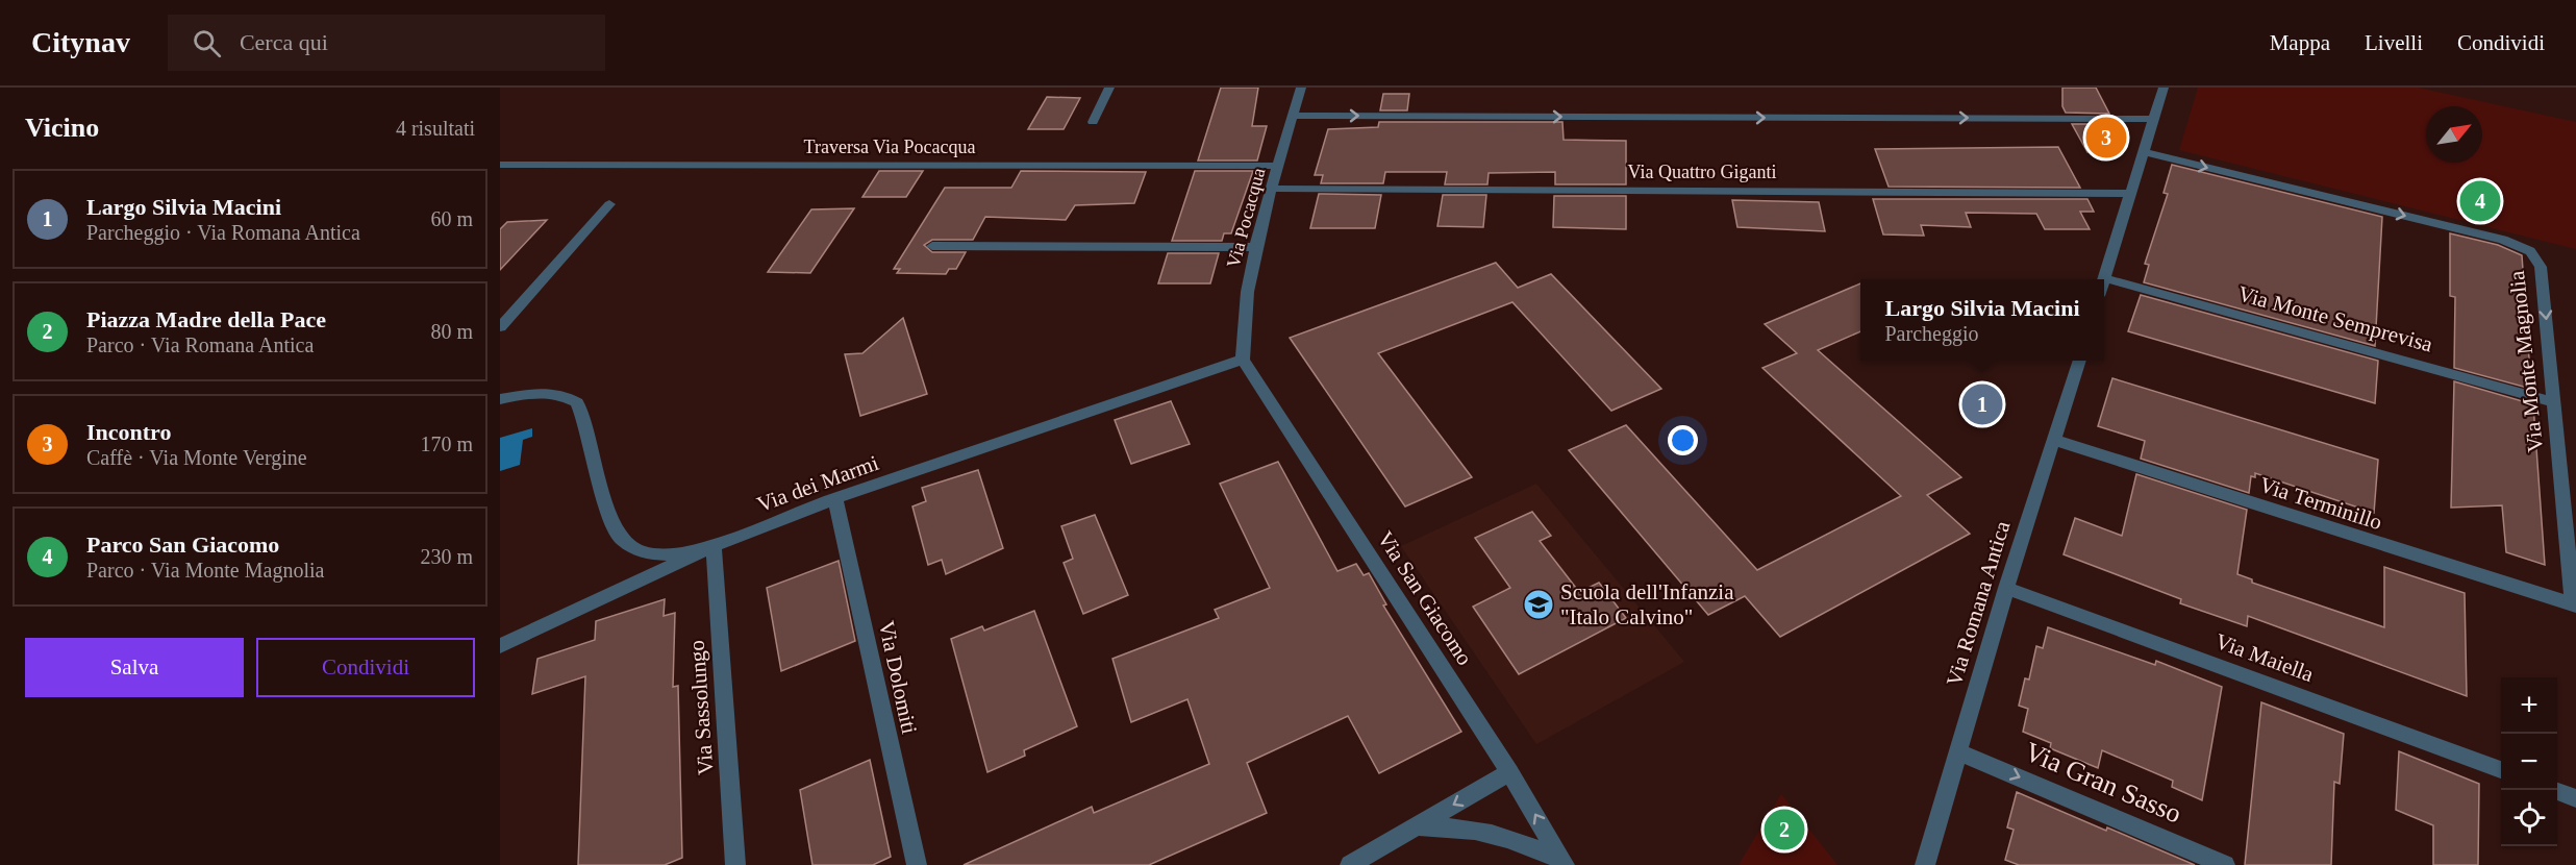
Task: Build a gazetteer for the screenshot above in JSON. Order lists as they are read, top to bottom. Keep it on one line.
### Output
{"streets":{"street":["Traversa Via Pocacqua","Via Quattro Giganti","Via Pocacqua","Via Monte Semprevisa","Via Monte Magnolia","Via dei Marmi","Via Terminillo","Via San Giacomo","Via Romana Antica","Via Maiella","Via Dolomiti","Via Sassolungo","Via Gran Sasso"]},"crossings":[["Traversa Via Pocacqua","Via Pocacqua"],["Via Quattro Giganti","Via Pocacqua"],["Via Pocacqua","Via dei Marmi"],["Via Pocacqua","Via San Giacomo"],["Via Monte Semprevisa","Via Monte Magnolia"],["Via Monte Magnolia","Via Terminillo"],["Via dei Marmi","Via San Giacomo"],["Via dei Marmi","Via Dolomiti"],["Via dei Marmi","Via Sassolungo"],["Via Terminillo","Via Romana Antica"],["Via Romana Antica","Via Maiella"],["Via Romana Antica","Via Gran Sasso"]],"one_way":["Via Monte Magnolia","Via Gran Sasso"],"places":{"school or university":["Scuola dell'Infanzia \"Italo Calvino\""]},"north":"top right","page":{"header":"Citynav","search":"Cerca qui","nav":["Mappa","Livelli","Condividi"],"heading":["Vicino","4 risultati"],"pins":["3","4","1","2"],"list":[{"mark":"1","name":"Largo Silvia Macini","note":"Parcheggio · Via Romana Antica","value":"60 m"},{"mark":"2","name":"Piazza Madre della Pace","note":"Parco · Via Romana Antica","value":"80 m"},{"mark":"3","name":"Incontro","note":"Caffè · Via Monte Vergine","value":"170 m"},{"mark":"4","name":"Parco San Giacomo","note":"Parco · Via Monte Magnolia","value":"230 m"}],"popup":["Largo Silvia Macini","Parcheggio"],"buttons":["Salva","Condividi"],"map_buttons":["+","−"]}}
